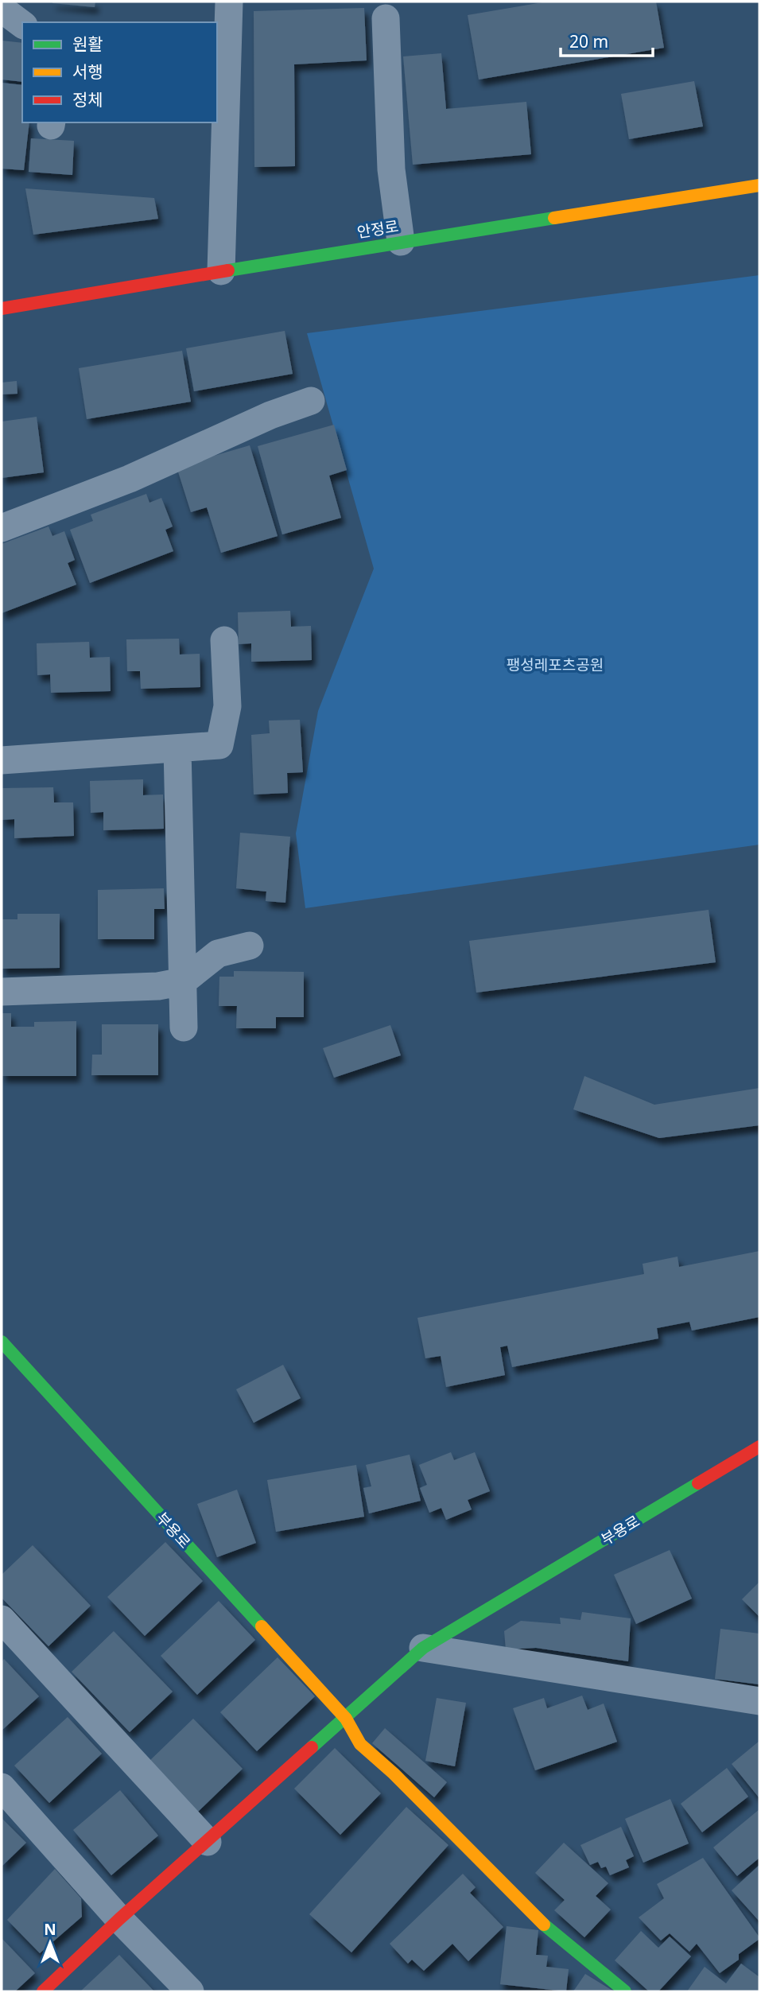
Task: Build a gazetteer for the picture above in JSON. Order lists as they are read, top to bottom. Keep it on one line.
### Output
{"streets":{"street":["안정로","부용로"]},"parks":["팽성레포츠공원"],"legend":["원활","서행","정체"],"scale_bar":"20 m","north":"top"}
